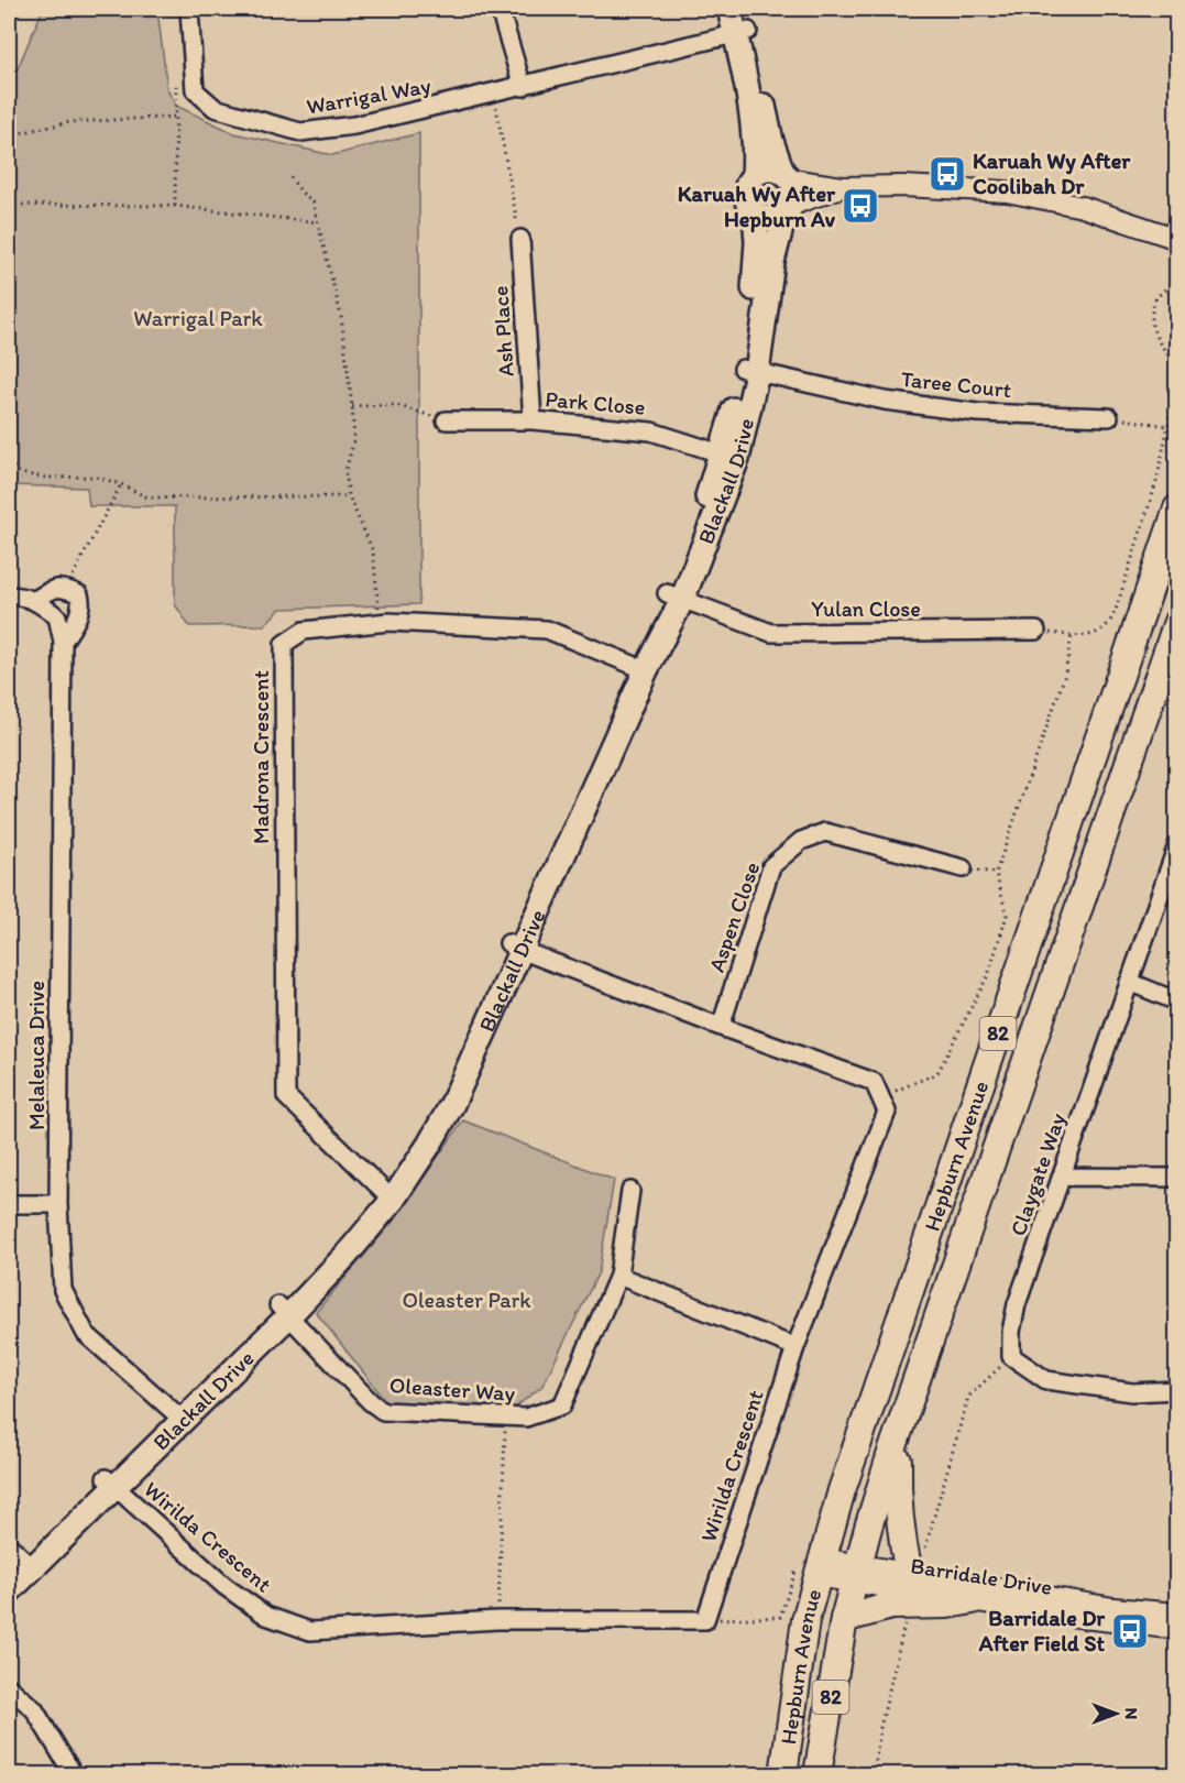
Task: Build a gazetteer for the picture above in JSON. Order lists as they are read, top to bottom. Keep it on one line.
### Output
{"streets":{"main road":["Blackall Drive","82","Hepburn Avenue"],"street":["Warrigal Way","Ash Place","Taree Court","Park Close","Yulan Close","Madrona Crescent","Aspen Close","Melaleuca Drive","Claygate Way","Oleaster Way","Wirilda Crescent","Barridale Drive"]},"crossings":[["Ash Place","Park Close"],["Taree Court","Blackall Drive"],["Park Close","Blackall Drive"],["Blackall Drive","Yulan Close"],["Blackall Drive","Madrona Crescent"],["Blackall Drive","Melaleuca Drive"],["Blackall Drive","Oleaster Way"],["Blackall Drive","Wirilda Crescent"],["Hepburn Avenue","Barridale Drive"]],"parks":["Warrigal Park","Oleaster Park"],"places":{"bus stop":["Karuah Wy After Coolibah Dr","Karuah Wy After Hepburn Av","Barridale Dr After Field St"]},"north":"right"}
